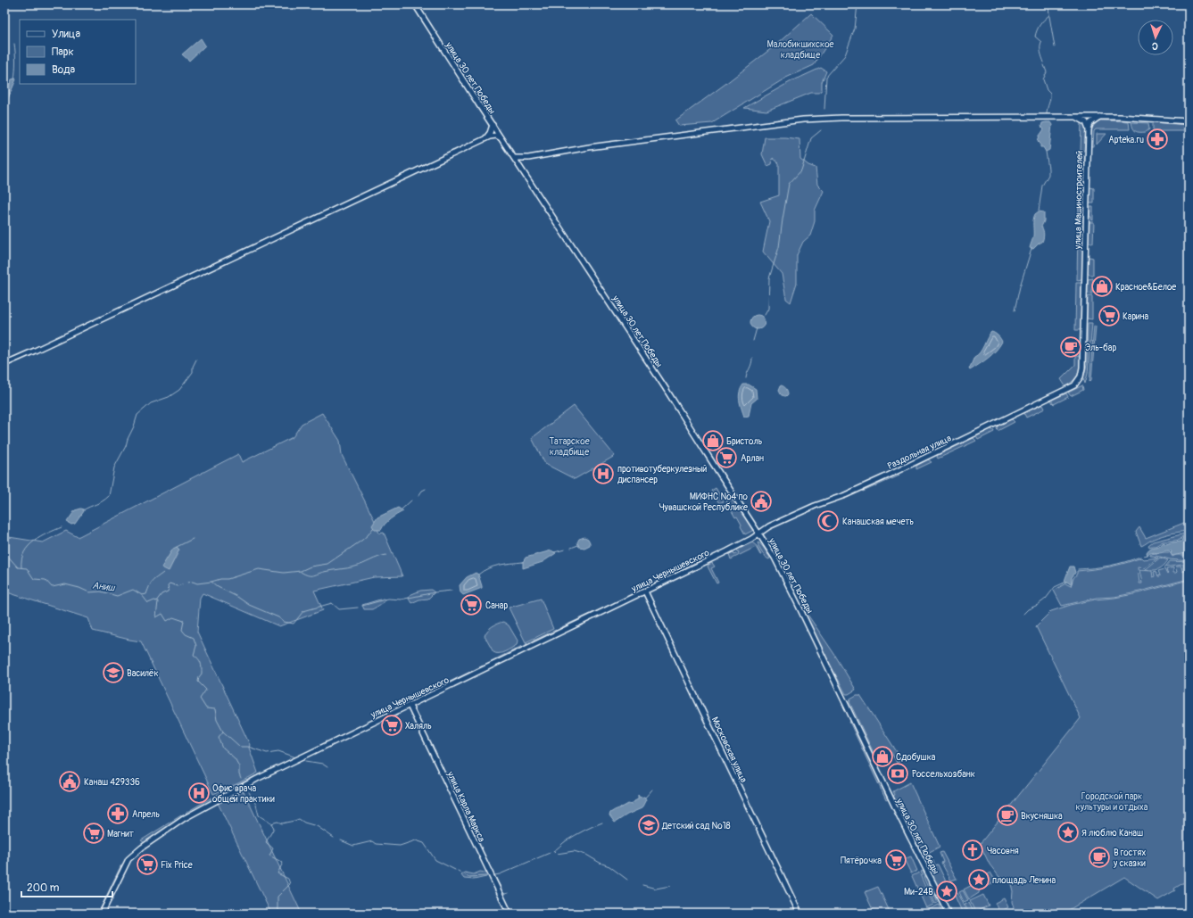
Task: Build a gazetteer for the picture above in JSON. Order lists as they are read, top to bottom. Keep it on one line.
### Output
{"streets":{"street":["улица 30 лет Победы","улица Машиностроителей","Раздольная улица","улица Чернышевского","Московская улица","улица Карла Маркса"]},"crossings":[["улица 30 лет Победы","Раздольная улица"],["улица 30 лет Победы","улица Чернышевского"],["улица Машиностроителей","Раздольная улица"],["Раздольная улица","улица Чернышевского"],["улица Чернышевского","Московская улица"],["улица Чернышевского","улица Карла Маркса"]],"water":["Аниш"],"parks":["Малобикшихское кладбище","Татарское кладбище","Городской парк культуры и отдыха"],"places":{"pharmacy":["Apteka.ru","Апрель"],"shop":["Красное&Белое","Бристоль","Сдобушка"],"supermarket":["Карина","Арлан","Санар","Халяль","Магнит","Пятёрочка","Fix Price"],"cafe":["Эль-бар","Вкусняшка","В гостях у сказки"],"hospital":["противотуберкулезный диспансер","Офис врача общей практики"],"public building":["МИФНС №4 по Чувашской Республике","Канаш 429336"],"mosque":["Канашская мечеть"],"school or university":["Василёк","Детский сад №18"],"bank":["Россельхозбанк"],"place":["Я люблю Канаш","площадь Ленина","Ми-24В"],"church":["Часовня"]},"legend":["Улица","Парк","Вода"],"scale_bar":"200 m","north":"bottom"}
